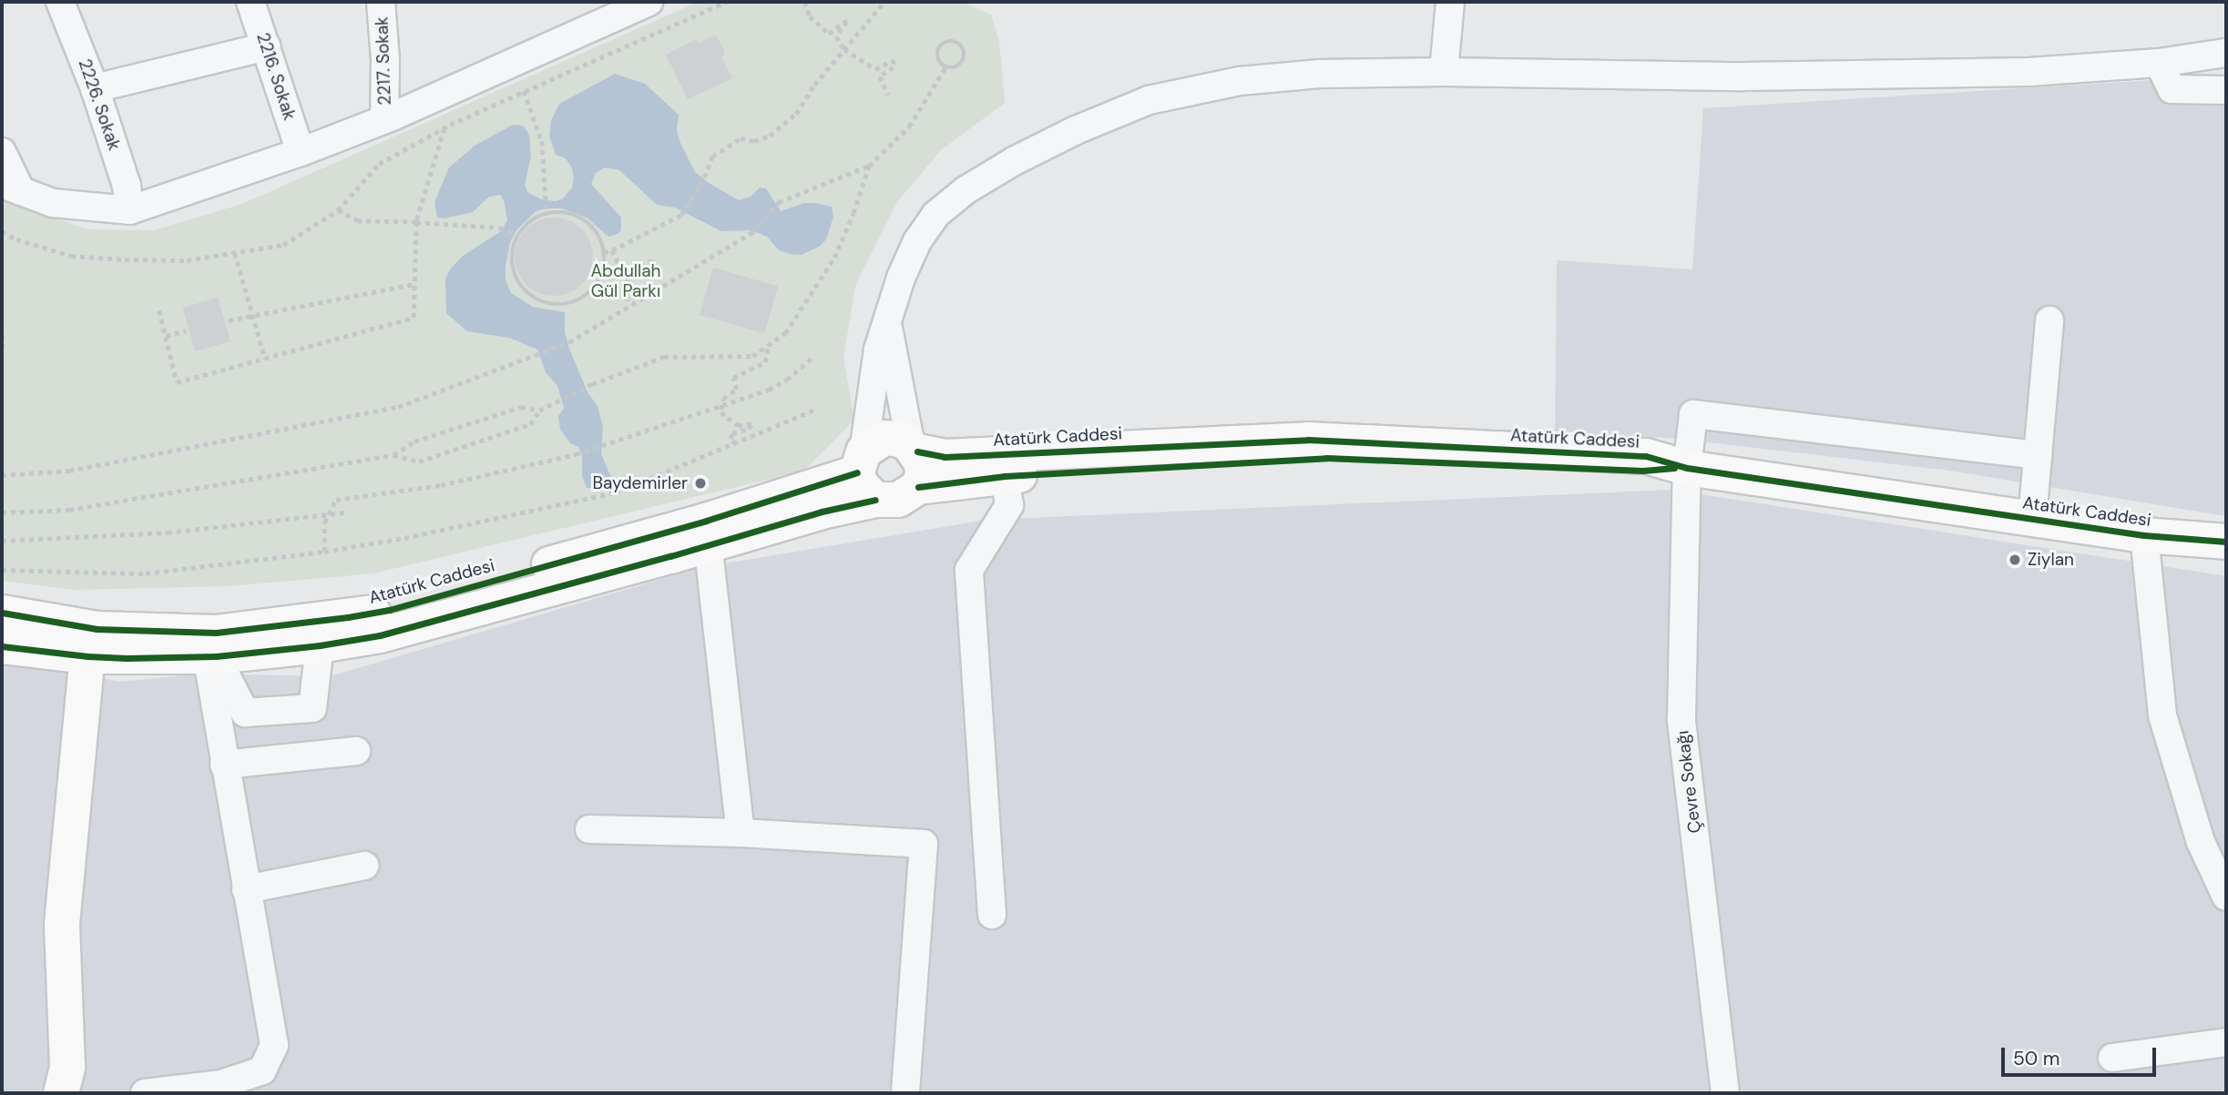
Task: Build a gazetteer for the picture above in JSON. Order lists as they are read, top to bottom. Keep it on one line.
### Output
{"streets":{"main road":["Atatürk Caddesi"],"street":["2217. Sokak","2216. Sokak","2226. Sokak","Çevre Sokağı"]},"crossings":[["Atatürk Caddesi","Çevre Sokağı"]],"parks":["Abdullah Gül Parkı"],"places":["Baydemirler","Ziylan"],"scale_bar":"50 m"}
